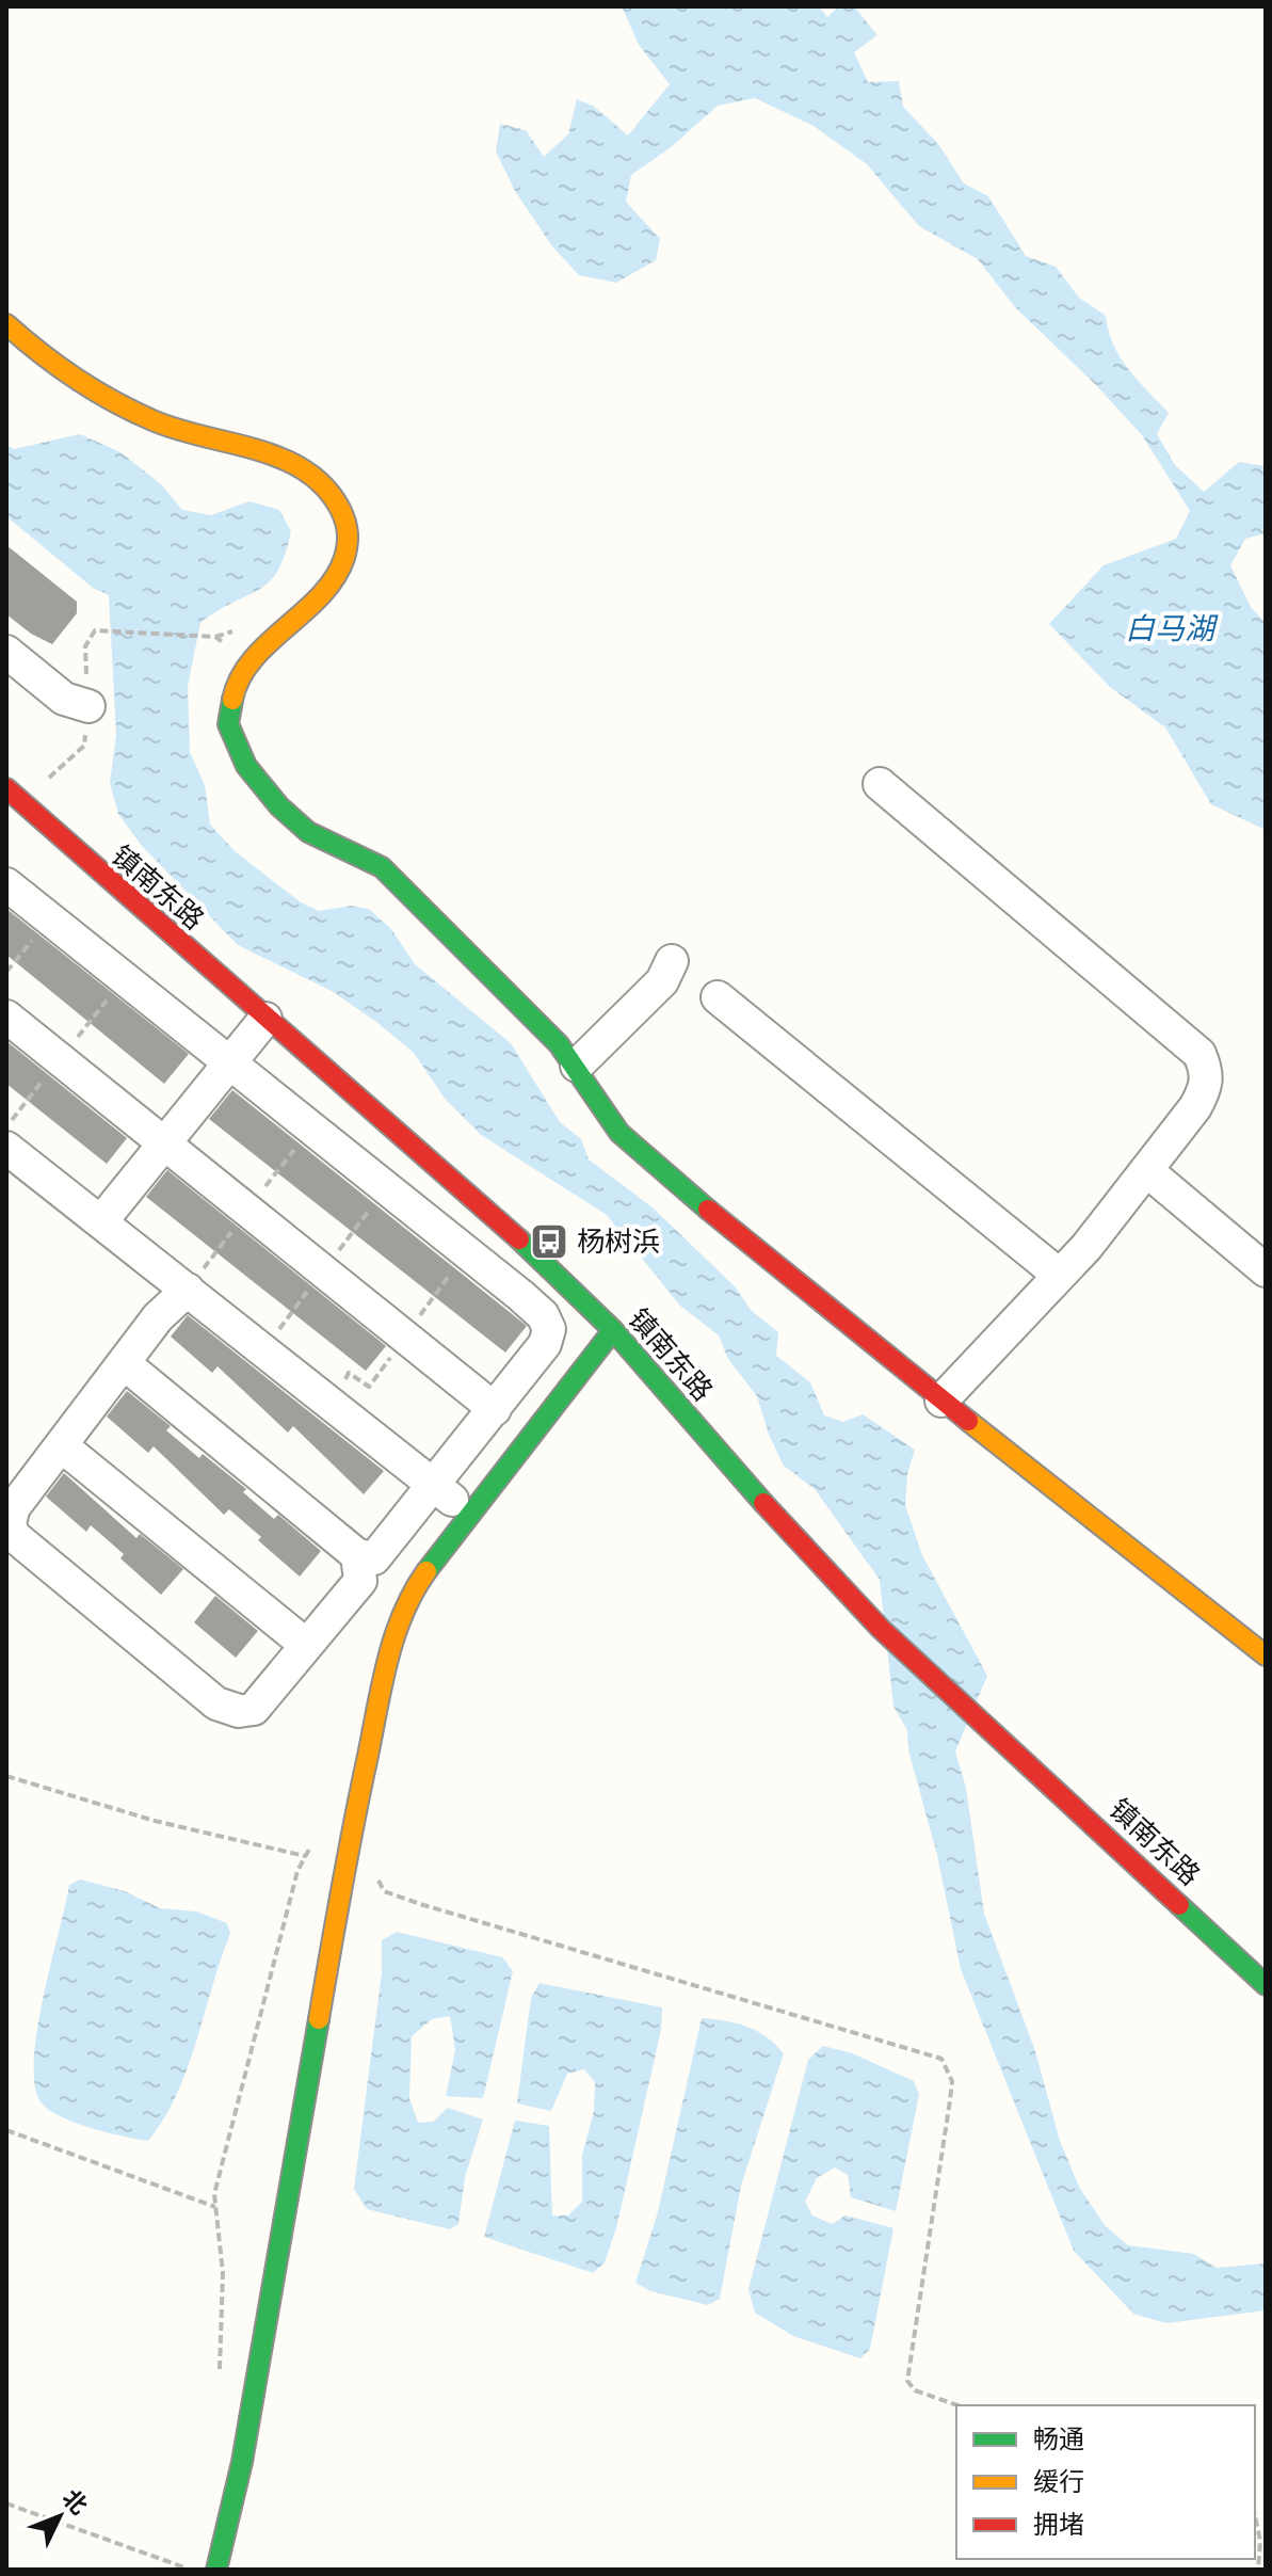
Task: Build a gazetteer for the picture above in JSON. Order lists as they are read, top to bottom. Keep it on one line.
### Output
{"streets":{"street":["镇南东路"]},"water":["白马湖"],"places":{"bus stop":["杨树浜"]},"legend":["畅通","缓行","拥堵"],"north":"top right"}
